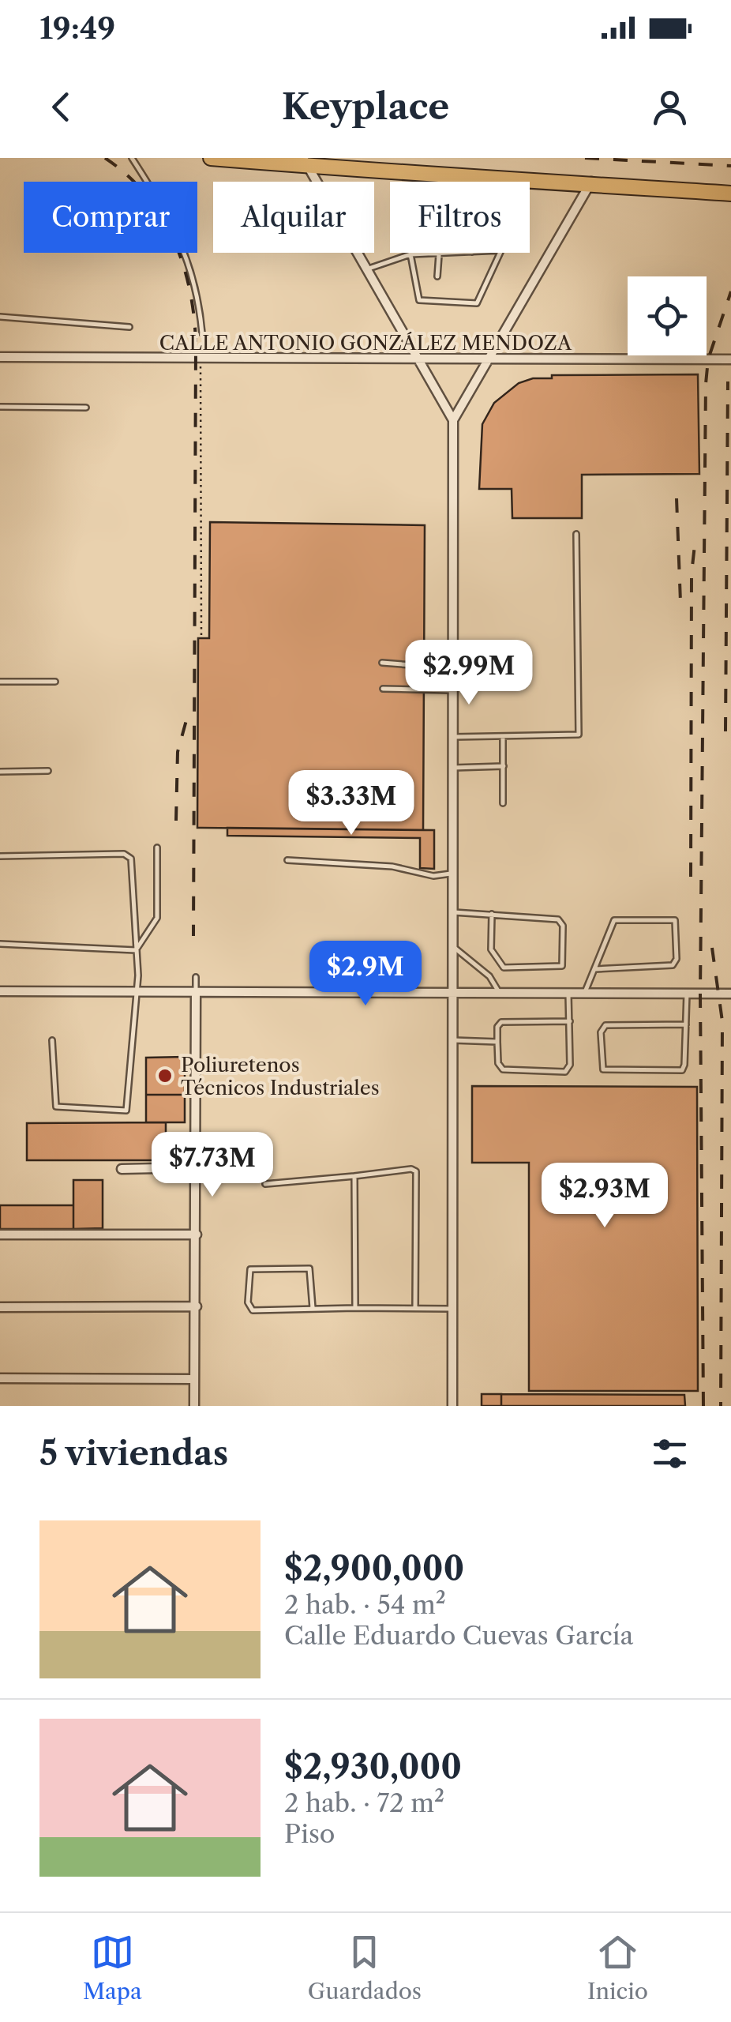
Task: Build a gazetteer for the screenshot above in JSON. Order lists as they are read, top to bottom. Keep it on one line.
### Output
{"streets":{"street":["CALLE ANTONIO GONZÁLEZ MENDOZA"]},"places":["Poliuretenos Técnicos Industriales"],"page":{"status":"19:49","header":"Keyplace","chip":["Comprar","Alquilar","Filtros"],"price":["$2.99M","$3.33M","$2.9M","$7.73M","$2.93M"],"heading":"5 viviendas","list":[{"name":"$2,900,000","note":"2 hab. · 54 m² · Calle Eduardo Cuevas García"},{"name":"$2,930,000","note":"2 hab. · 72 m² · Piso"}],"tabs":["Mapa","Guardados","Inicio"]}}
